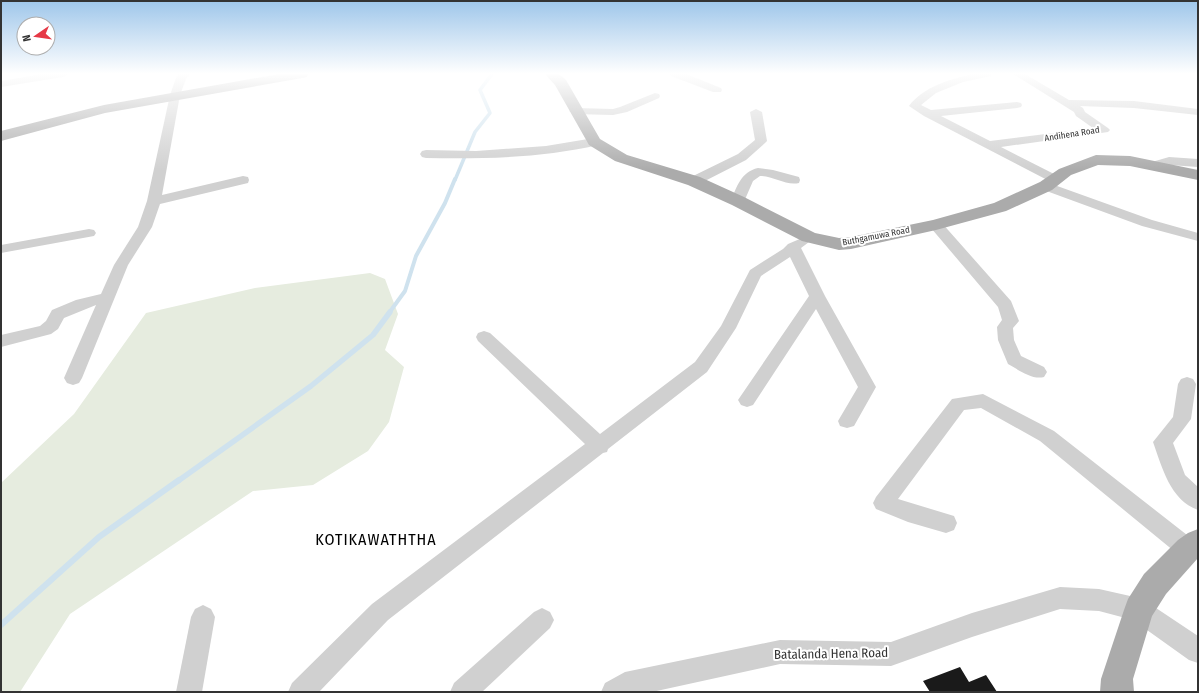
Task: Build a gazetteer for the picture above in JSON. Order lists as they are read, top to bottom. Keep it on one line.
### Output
{"streets":{"main road":["Buthgamuwa Road"],"street":["Andihena Road","Batalanda Hena Road"]},"districts":["KOTIKAWATHTHA"],"north":"left"}
